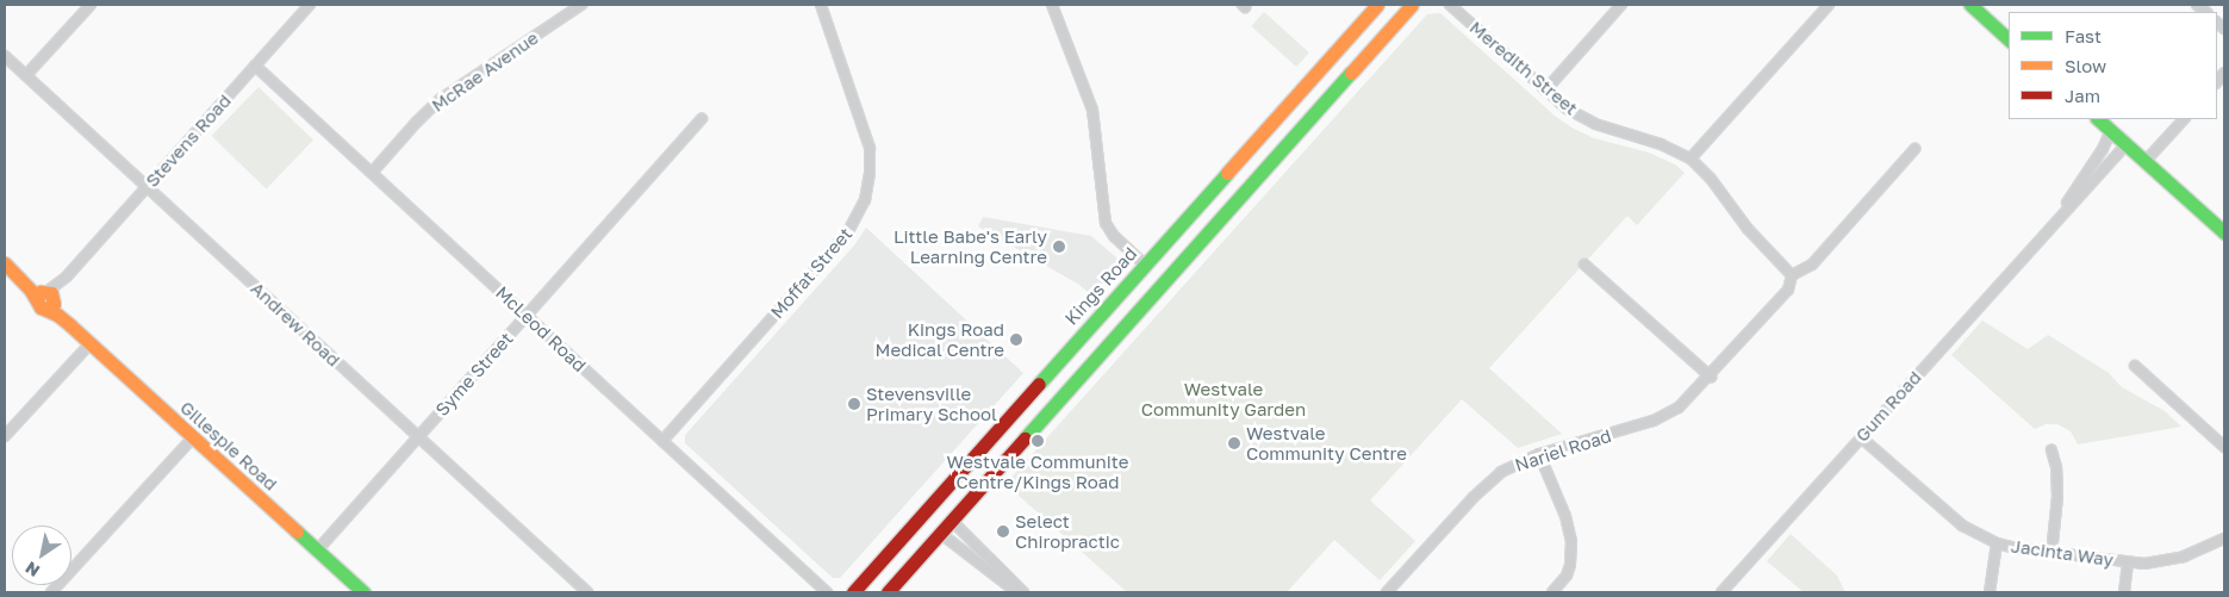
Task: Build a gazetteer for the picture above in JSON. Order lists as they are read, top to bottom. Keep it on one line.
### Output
{"streets":{"main road":["Kings Road","Gillespie Road"],"street":["Meredith Street","McRae Avenue","Stevens Road","Moffat Street","Andrew Road","McLeod Road","Syme Street","Gum Road","Nariel Road","Jacinta Way"]},"crossings":[["Meredith Street","Nariel Road"],["McRae Avenue","McLeod Road"],["Stevens Road","Andrew Road"],["Stevens Road","McLeod Road"],["Stevens Road","Gillespie Road"],["Moffat Street","McLeod Road"],["Andrew Road","Syme Street"],["McLeod Road","Syme Street"],["Syme Street","Gillespie Road"],["Gum Road","Jacinta Way"]],"parks":["Westvale Community Garden"],"places":["Little Babe's Early Learning Centre","Kings Road Medical Centre","Stevensville Primary School","Westvale Communite Centre/Kings Road","Westvale Community Centre","Select Chiropractic"],"legend":["Fast","Slow","Jam"],"north":"bottom left"}
